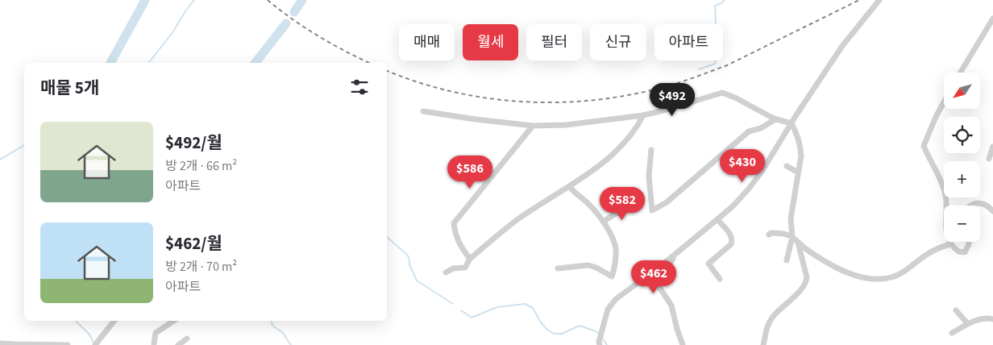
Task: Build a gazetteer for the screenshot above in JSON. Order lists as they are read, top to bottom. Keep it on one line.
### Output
{"north":"bottom left","page":{"chip":["매매","월세","필터","신규","아파트"],"heading":"매물 5개","map_buttons":["+","−"],"price":["$492","$430","$586","$582","$462"],"list":[{"name":"$492/월","note":"방 2개 · 66 m² · 아파트"},{"name":"$462/월","note":"방 2개 · 70 m² · 아파트"}]}}
